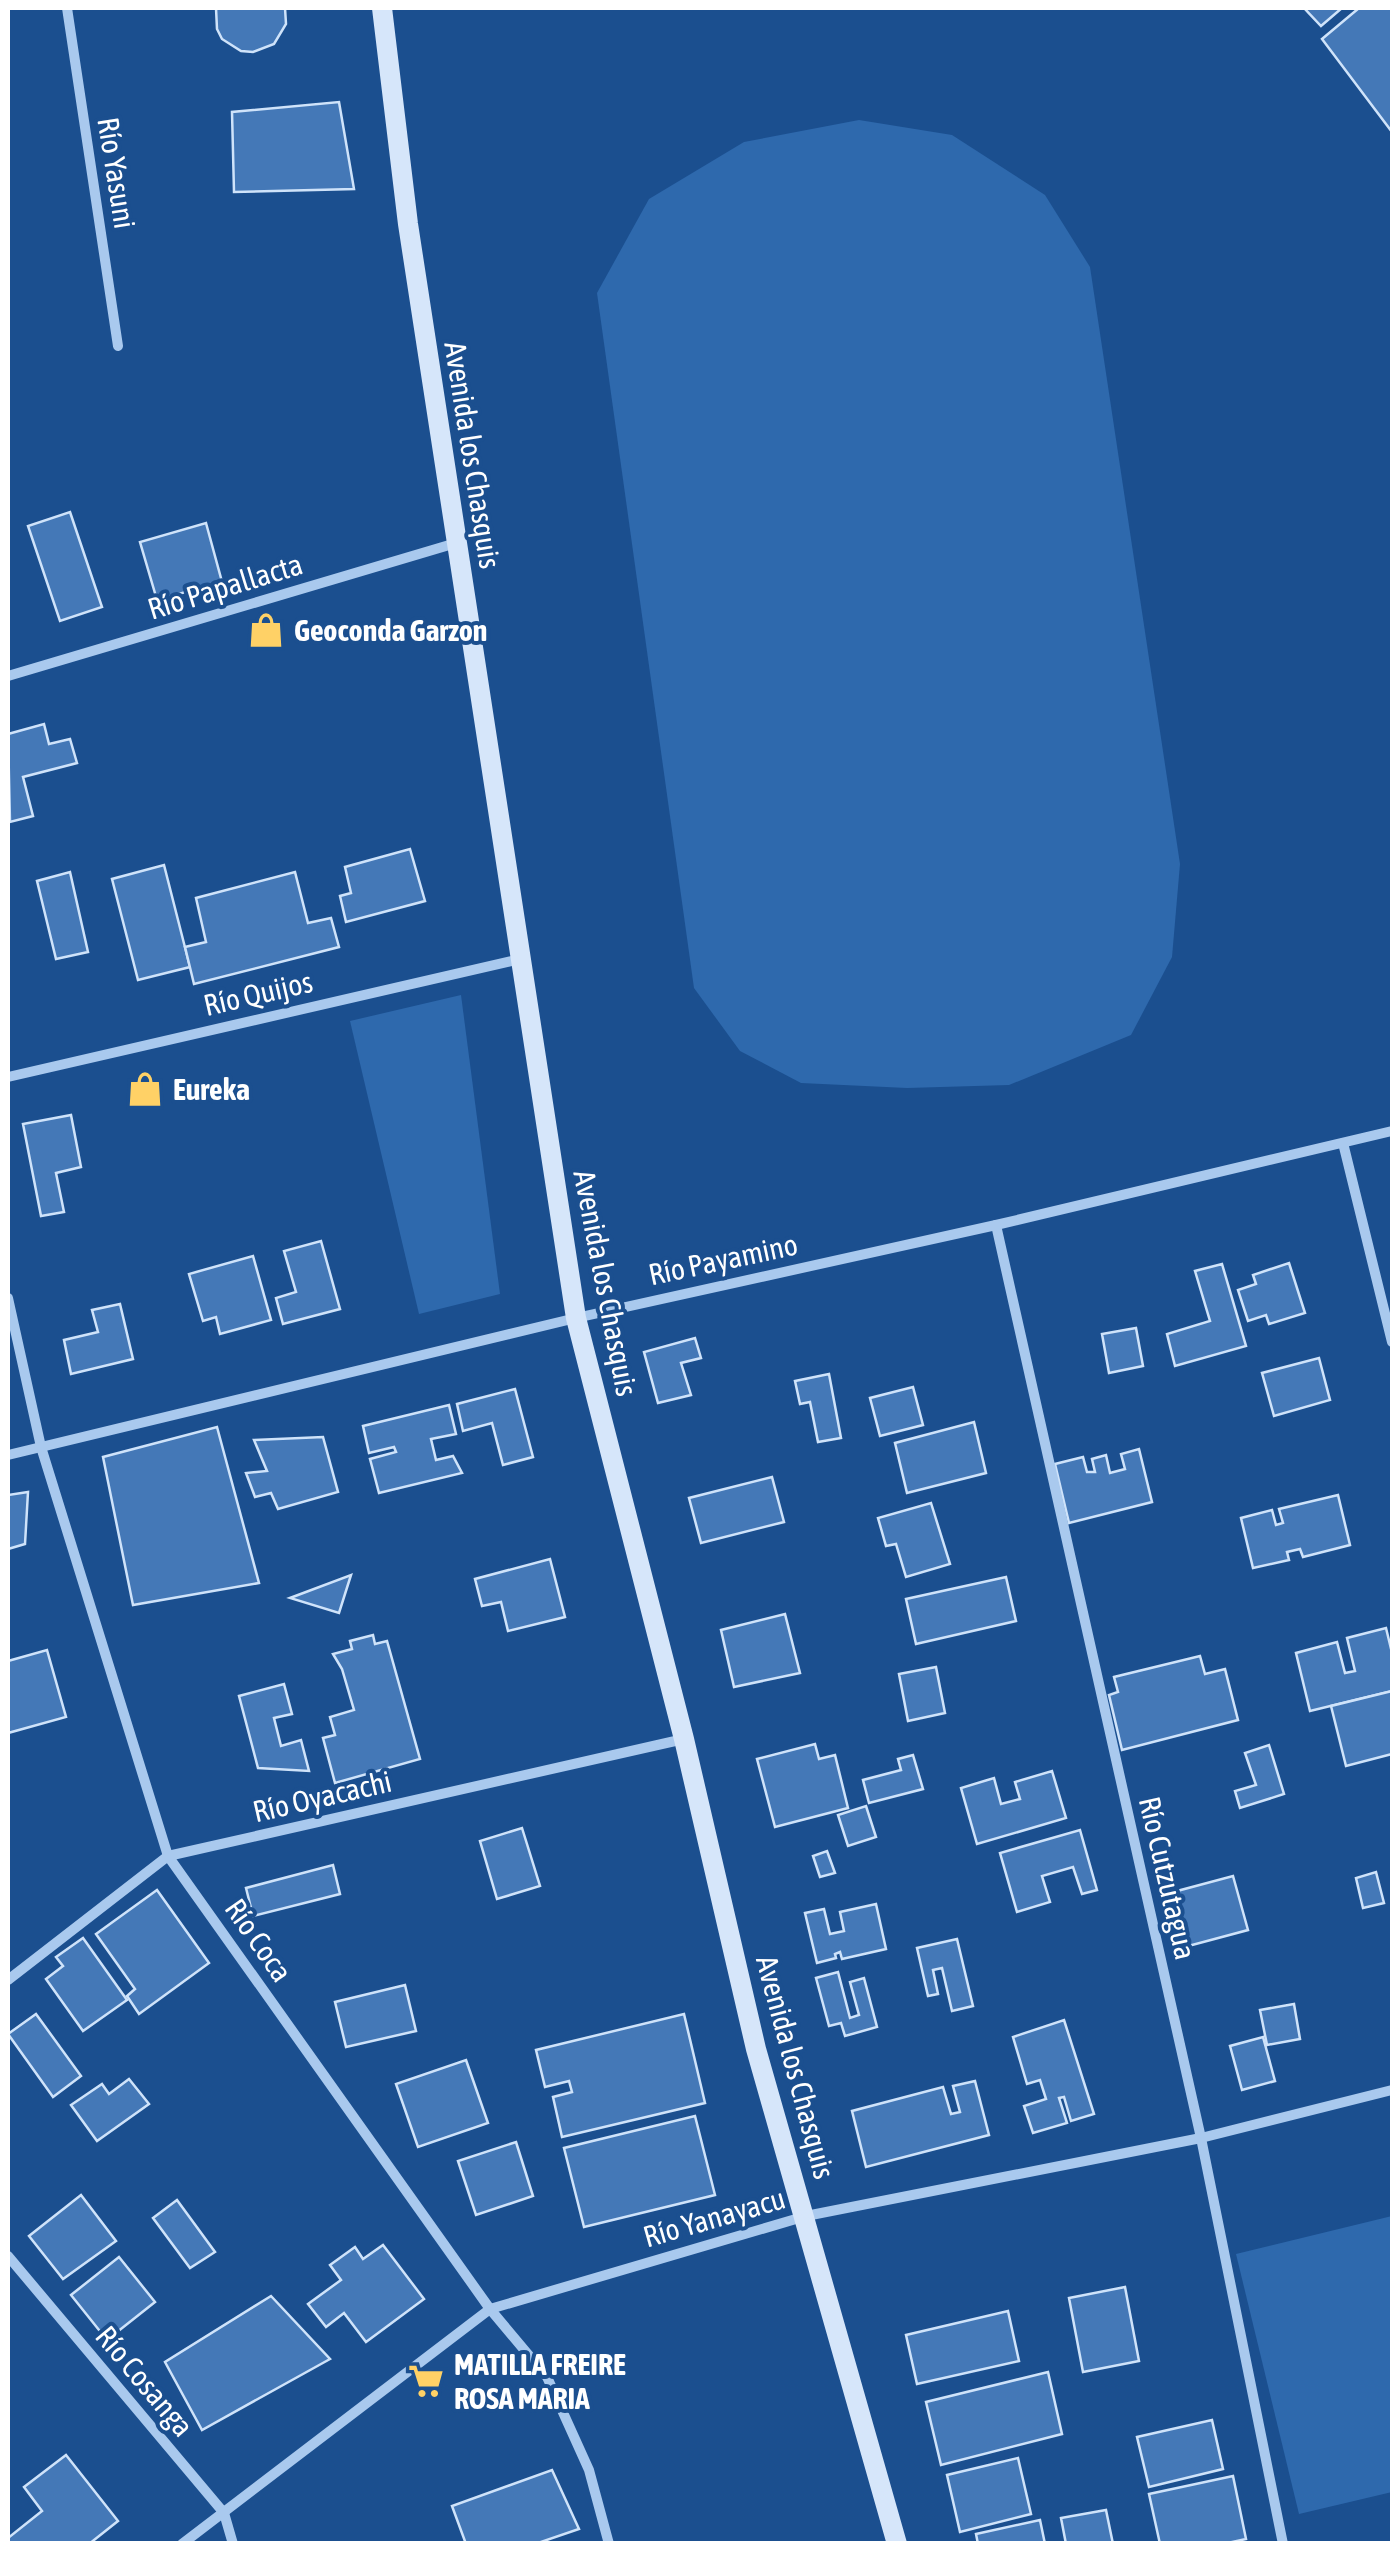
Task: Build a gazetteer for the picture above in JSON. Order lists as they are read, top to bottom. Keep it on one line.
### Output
{"streets":{"street":["Río Yasuni","Avenida los Chasquis","Río Papallacta","Río Quijos","Río Payamino","Río Oyacachi","Río Cutzutagua","Río Coca","Río Yanayacu","Río Cosanga"]},"crossings":[["Avenida los Chasquis","Río Papallacta"],["Avenida los Chasquis","Río Quijos"],["Avenida los Chasquis","Río Payamino"],["Avenida los Chasquis","Río Oyacachi"],["Avenida los Chasquis","Río Yanayacu"],["Río Payamino","Río Cutzutagua"],["Río Payamino","Río Coca"],["Río Oyacachi","Río Coca"],["Río Cutzutagua","Río Yanayacu"],["Río Coca","Río Yanayacu"],["Río Yanayacu","Río Cosanga"]],"places":{"shop":["Geoconda Garzon","Eureka"],"supermarket":["MATILLA FREIRE ROSA MARIA"]}}
